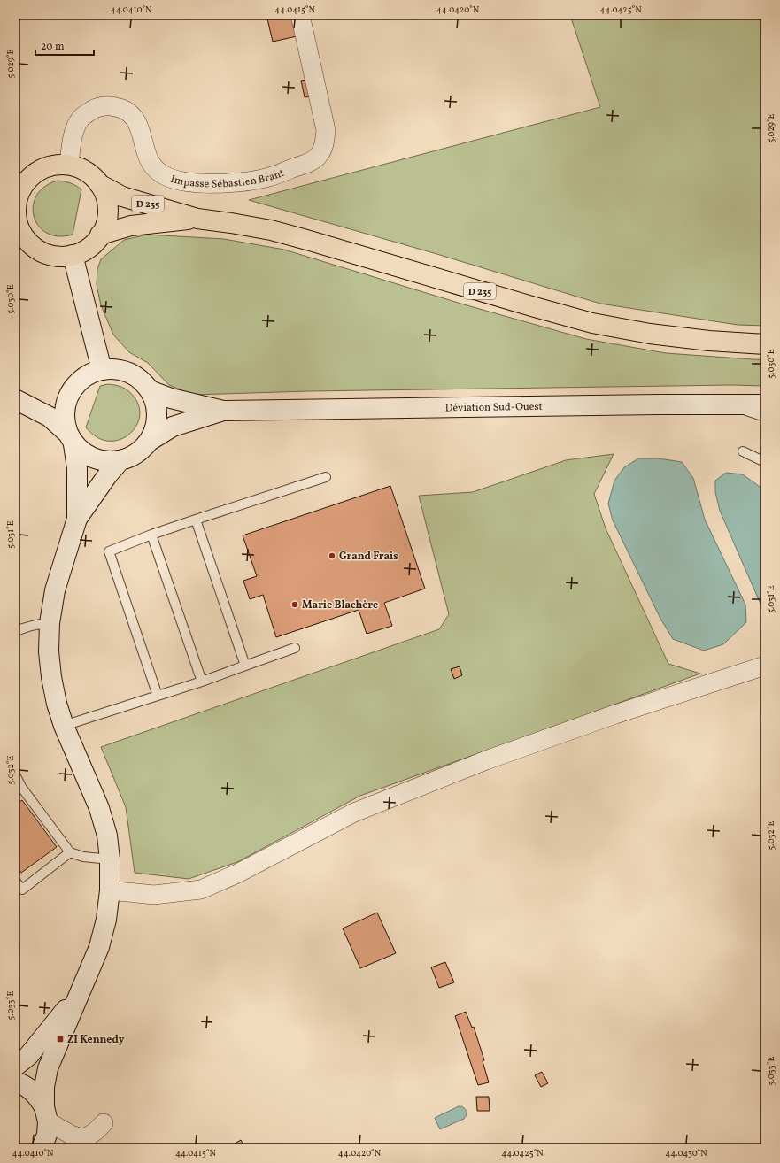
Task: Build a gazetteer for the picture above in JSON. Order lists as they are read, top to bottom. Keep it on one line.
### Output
{"streets":{"main road":["D 235"],"street":["Impasse Sébastien Brant","Déviation Sud-Ouest"]},"crossings":[["Impasse Sébastien Brant","D 235"]],"places":{"other":["Grand Frais","Marie Blachère"],"transit":["ZI Kennedy"]},"scale_bar":"20 m","coordinates":["44.0410°N","44.0415°N","44.0420°N","44.0425°N","5.029°E","5.030°E","5.031°E","5.032°E","5.033°E","44.0430°N"]}
